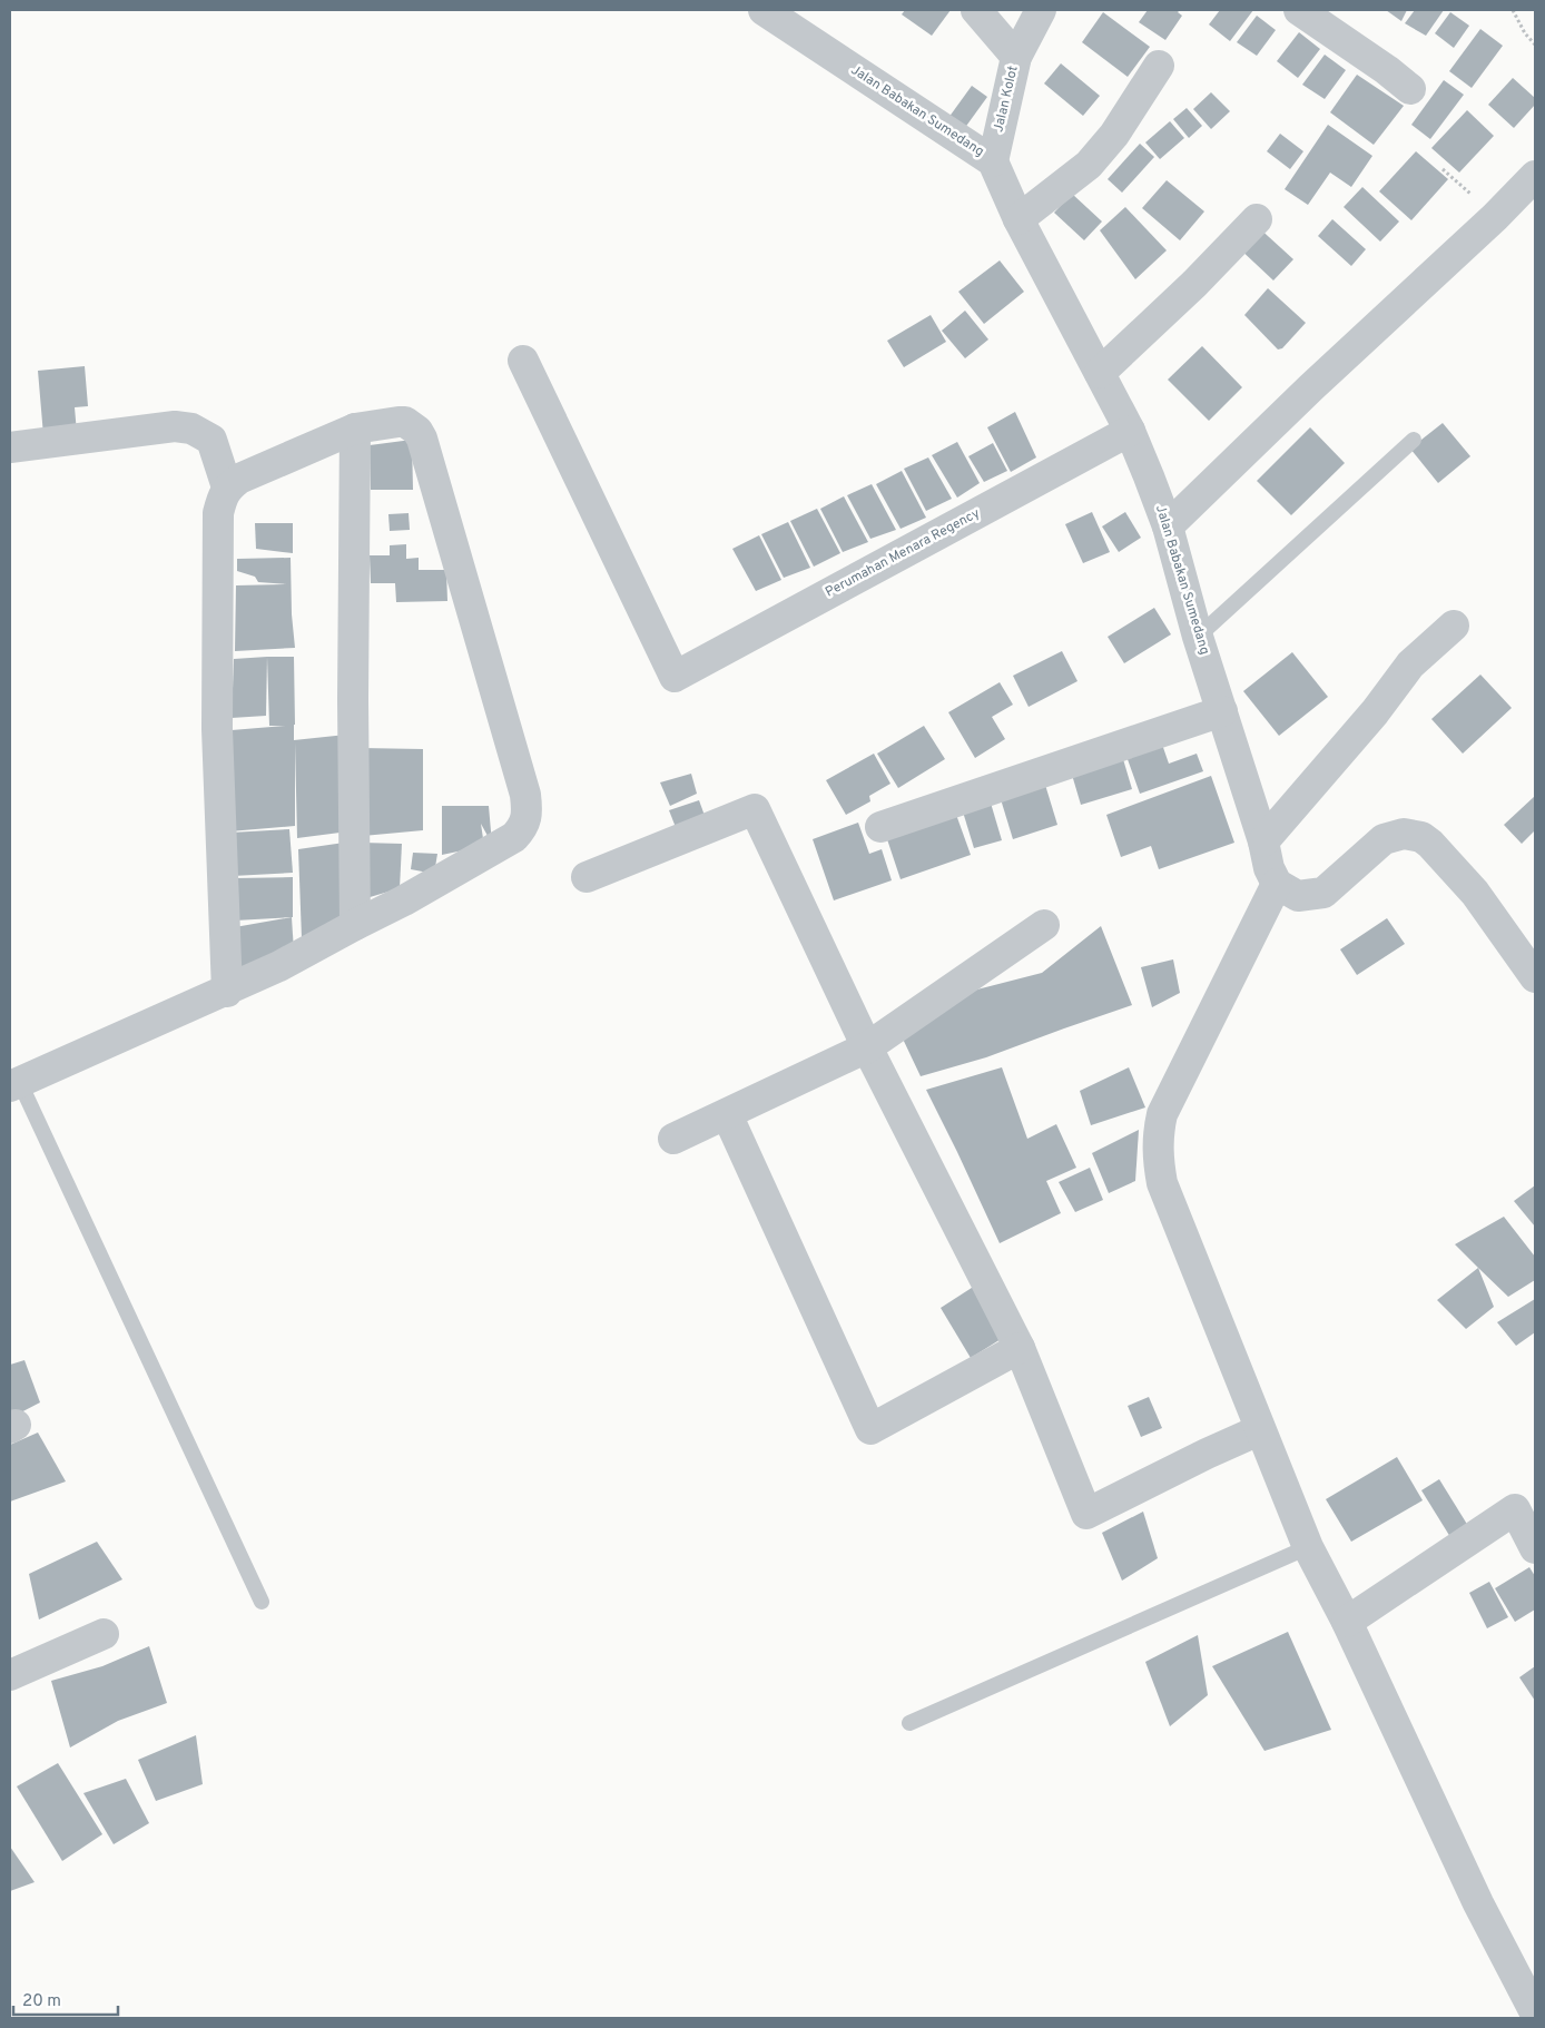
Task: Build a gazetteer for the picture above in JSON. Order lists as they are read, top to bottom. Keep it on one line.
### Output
{"streets":{"street":["Jalan Kolot","Jalan Babakan Sumedang","Perumahan Menara Regency"]},"crossings":[["Jalan Kolot","Jalan Babakan Sumedang"],["Jalan Babakan Sumedang","Perumahan Menara Regency"]],"scale_bar":"20 m"}
